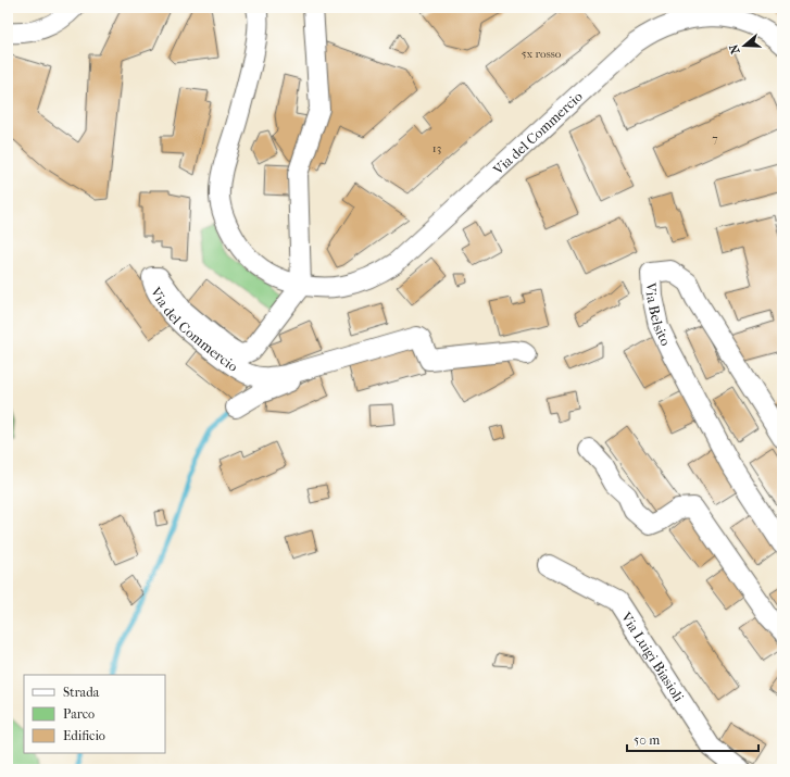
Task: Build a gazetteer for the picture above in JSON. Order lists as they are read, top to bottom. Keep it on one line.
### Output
{"streets":{"street":["Via del Commercio","Via Belsito","Via Luigi Biasioli"]},"house_numbers":["5x rosso","7","13"],"legend":["Strada","Parco","Edificio"],"scale_bar":"50 m","north":"left"}
